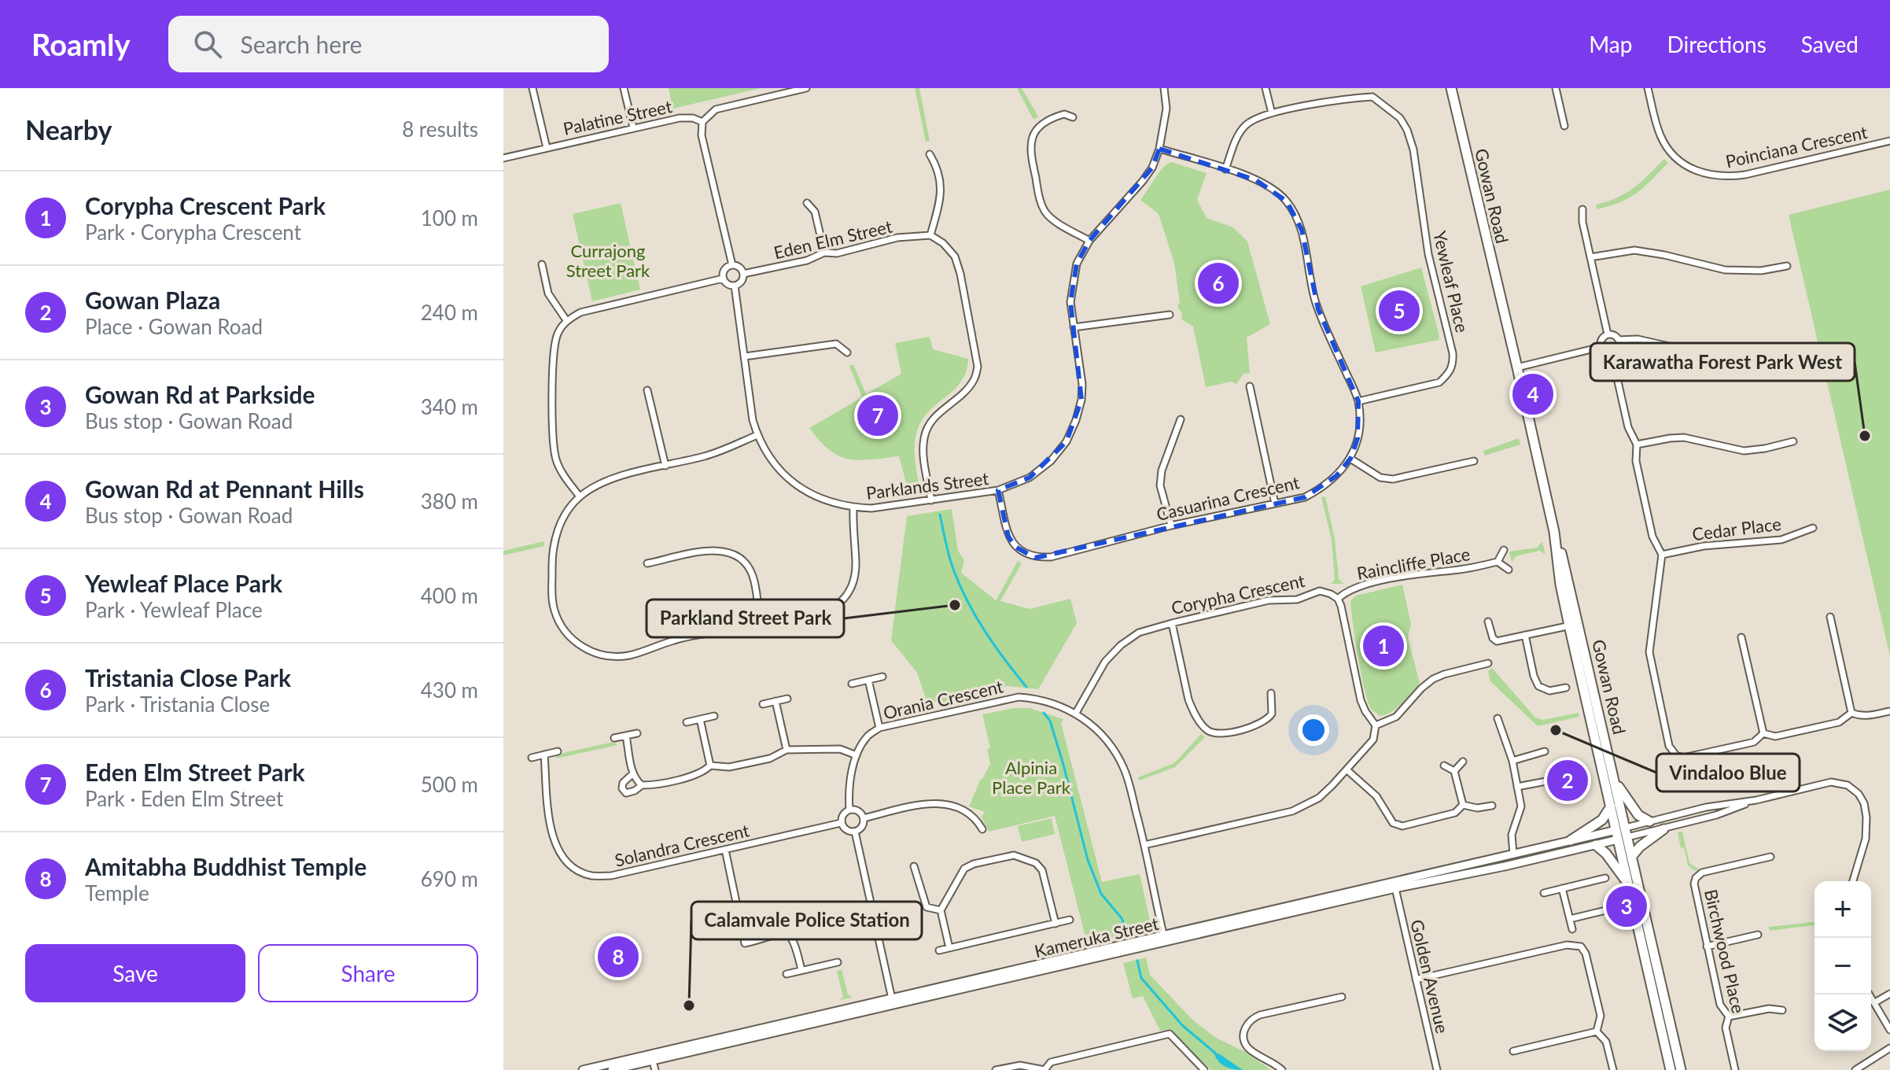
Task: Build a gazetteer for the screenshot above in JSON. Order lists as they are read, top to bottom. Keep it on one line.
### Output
{"streets":{"main road":["Gowan Road"],"street":["Palatine Street","Poinciana Crescent","Eden Elm Street","Yewleaf Place","Parklands Street","Casuarina Crescent","Cedar Place","Raincliffe Place","Corypha Crescent","Orania Crescent","Solandra Crescent","Kameruka Street","Birchwood Place","Golden Avenue"]},"crossings":[["Gowan Road","Kameruka Street"],["Eden Elm Street","Parklands Street"],["Yewleaf Place","Casuarina Crescent"],["Parklands Street","Casuarina Crescent"],["Raincliffe Place","Corypha Crescent"],["Corypha Crescent","Orania Crescent"],["Orania Crescent","Solandra Crescent"],["Orania Crescent","Kameruka Street"],["Kameruka Street","Golden Avenue"]],"parks":["Currajong Street Park","Alpinia Place Park"],"places":["Karawatha Forest Park West","Parkland Street Park","Vindaloo Blue","Calamvale Police Station"],"page":{"header":"Roamly","search":"Search here","nav":["Map","Directions","Saved"],"heading":["Nearby","8 results"],"list":[{"mark":"1","name":"Corypha Crescent Park","note":"Park · Corypha Crescent","value":"100 m"},{"mark":"2","name":"Gowan Plaza","note":"Place · Gowan Road","value":"240 m"},{"mark":"3","name":"Gowan Rd at Parkside","note":"Bus stop · Gowan Road","value":"340 m"},{"mark":"4","name":"Gowan Rd at Pennant Hills","note":"Bus stop · Gowan Road","value":"380 m"},{"mark":"5","name":"Yewleaf Place Park","note":"Park · Yewleaf Place","value":"400 m"},{"mark":"6","name":"Tristania Close Park","note":"Park · Tristania Close","value":"430 m"},{"mark":"7","name":"Eden Elm Street Park","note":"Park · Eden Elm Street","value":"500 m"},{"mark":"8","name":"Amitabha Buddhist Temple","note":"Temple","value":"690 m"}],"pins":["6","5","4","7","1","2","3","8"],"map_buttons":["+","−"],"buttons":["Save","Share"]}}
